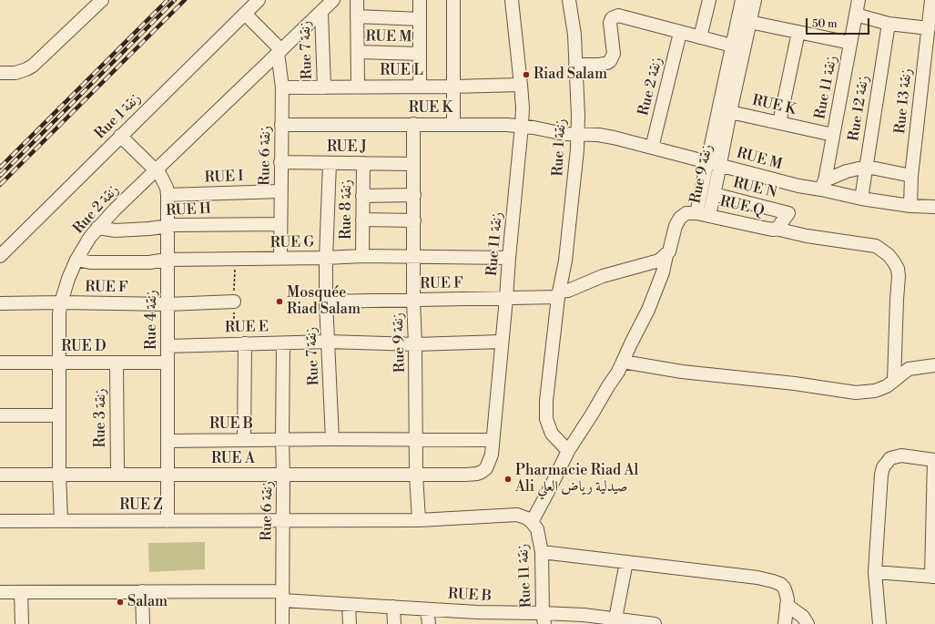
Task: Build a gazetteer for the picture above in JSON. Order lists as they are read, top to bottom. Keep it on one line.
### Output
{"streets":{"street":["RUE M","Rue 7 زنقة","RUE L","Rue 2 زنقة","Rue 11 زنقة","Rue 13 زنقة","RUE K","Rue 12 زنقة","Rue 1 زنقة","RUE J","Rue 6 زنقة","Rue 9 زنقة","RUE I","RUE N","RUE Q","Rue 8 زنقة","RUE H","RUE G","RUE F","Rue 4 زنقة","RUE E","RUE D","Rue 3 زنقة","RUE B","RUE A","RUE Z"]},"crossings":[["RUE M","Rue 2 زنقة"],["RUE M","Rue 11 زنقة"],["RUE M","Rue 13 زنقة"],["RUE M","RUE K"],["RUE M","Rue 12 زنقة"],["RUE M","Rue 1 زنقة"],["RUE M","Rue 9 زنقة"],["Rue 7 زنقة","RUE L"],["Rue 7 زنقة","Rue 2 زنقة"],["Rue 7 زنقة","RUE J"],["Rue 7 زنقة","RUE G"],["Rue 7 زنقة","RUE F"],["Rue 7 زنقة","RUE E"],["Rue 7 زنقة","RUE B"],["RUE L","Rue 11 زنقة"],["RUE L","Rue 6 زنقة"],["Rue 2 زنقة","Rue 6 زنقة"],["Rue 2 زنقة","RUE H"],["Rue 2 زنقة","RUE G"],["Rue 2 زنقة","RUE F"],["Rue 2 زنقة","Rue 4 زنقة"],["Rue 2 زنقة","RUE D"],["Rue 2 زنقة","RUE A"],["Rue 2 زنقة","RUE Z"],["Rue 11 زنقة","RUE K"],["Rue 11 زنقة","Rue 9 زنقة"],["Rue 11 زنقة","RUE G"],["Rue 11 زنقة","RUE F"],["Rue 11 زنقة","RUE E"],["Rue 11 زنقة","RUE B"],["Rue 11 زنقة","RUE A"],["RUE K","Rue 1 زنقة"],["RUE K","Rue 6 زنقة"],["RUE K","Rue 9 زنقة"],["Rue 1 زنقة","RUE F"],["Rue 1 زنقة","Rue 4 زنقة"],["RUE J","Rue 6 زنقة"],["RUE J","Rue 9 زنقة"],["RUE J","Rue 8 زنقة"],["Rue 6 زنقة","RUE I"],["Rue 6 زنقة","RUE H"],["Rue 6 زنقة","RUE G"],["Rue 6 زنقة","RUE E"],["Rue 6 زنقة","RUE B"],["Rue 6 زنقة","RUE A"],["Rue 6 زنقة","RUE Z"],["Rue 9 زنقة","RUE N"],["Rue 9 زنقة","RUE Q"],["Rue 9 زنقة","RUE G"],["Rue 9 زنقة","RUE F"],["Rue 9 زنقة","RUE E"],["Rue 9 زنقة","RUE B"],["Rue 9 زنقة","RUE A"],["RUE I","Rue 4 زنقة"],["RUE N","RUE Q"],["Rue 8 زنقة","RUE G"],["RUE H","Rue 4 زنقة"],["RUE G","Rue 4 زنقة"],["RUE F","Rue 4 زنقة"],["Rue 4 زنقة","RUE E"],["Rue 4 زنقة","RUE D"],["Rue 4 زنقة","RUE B"],["Rue 4 زنقة","RUE A"],["Rue 4 زنقة","RUE Z"],["RUE D","Rue 3 زنقة"],["Rue 3 زنقة","RUE A"]],"places":["Riad Salam","Mosquée Riad Salam","Pharmacie Riad Al Ali صيدلية رياض العلي","Salam"],"scale_bar":"50 m"}
